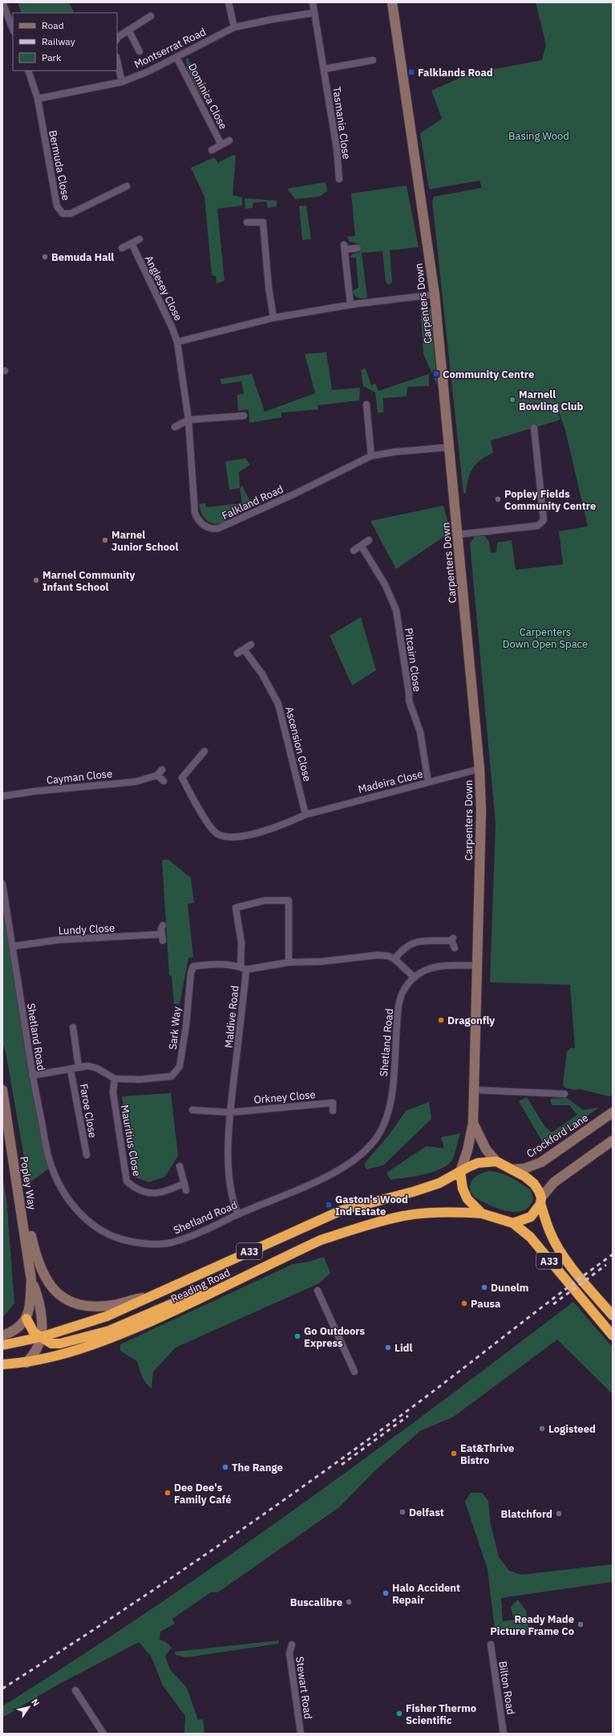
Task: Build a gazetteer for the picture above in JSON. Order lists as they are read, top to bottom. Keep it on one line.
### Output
{"streets":{"highway":["A33","Reading Road"],"street":["Montserrat Road","Dominica Close","Tasmania Close","Bermuda Close","Anglesey Close","Carpenters Down","Falkland Road","Pitcairn Close","Ascension Close","Cayman Close","Madeira Close","Lundy Close","Maldive Road","Sark Way","Shetland Road","Orkney Close","Faroe Close","Crockford Lane","Mauritius Close","Popley Way","Stewart Road","Bilton Road"]},"crossings":[["Montserrat Road","Dominica Close"],["Montserrat Road","Tasmania Close"],["Montserrat Road","Bermuda Close"],["Anglesey Close","Falkland Road"],["Carpenters Down","Falkland Road"],["Carpenters Down","Madeira Close"],["Carpenters Down","Shetland Road"],["Carpenters Down","Crockford Lane"],["Carpenters Down","A33"],["Carpenters Down","Reading Road"],["Pitcairn Close","Madeira Close"],["Ascension Close","Madeira Close"],["Lundy Close","Shetland Road"],["Maldive Road","Sark Way"],["Maldive Road","Shetland Road"],["Maldive Road","Orkney Close"],["Sark Way","Mauritius Close"],["Crockford Lane","A33"],["Crockford Lane","Reading Road"],["Popley Way","A33"],["Popley Way","Reading Road"],["A33","Reading Road"]],"parks":["Basing Wood","Carpenters Down Open Space"],"places":{"transit":["Falklands Road","Community Centre","Gaston's Wood Ind Estate"],"other":["Bemuda Hall","Marnell Bowling Club","Popley Fields Community Centre","Marnel Junior School","Marnel Community Infant School","Dragonfly","Dunelm","Pausa","Go Outdoors Express","Lidl","Logisteed","Eat&Thrive Bistro","The Range","Dee Dee's Family Café","Delfast","Blatchford","Halo Accident Repair","Buscalibre","Ready Made Picture Frame Co","Fisher Thermo Scientific"]},"legend":["Road","Railway","Park"],"north":"top right"}
